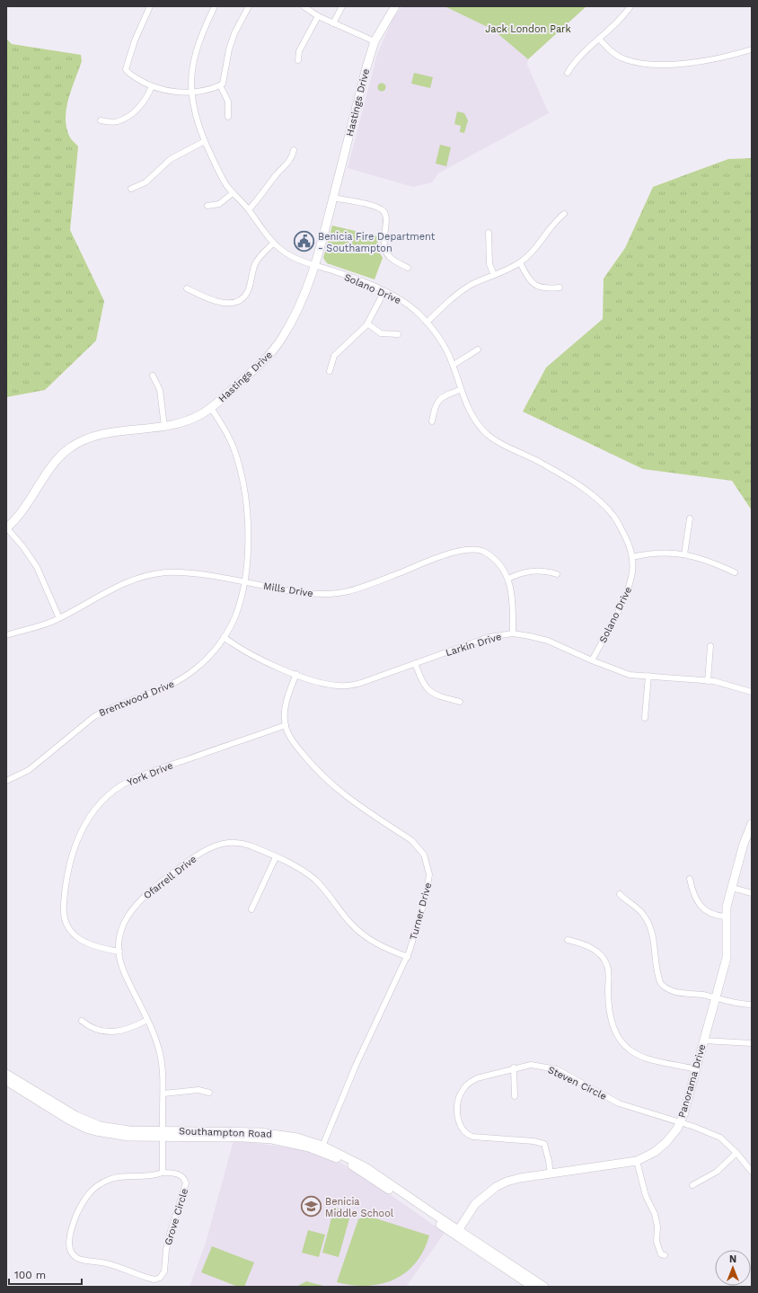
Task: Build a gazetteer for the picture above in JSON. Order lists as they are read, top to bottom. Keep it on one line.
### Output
{"streets":{"street":["Hastings Drive","Solano Drive","Mills Drive","Larkin Drive","Brentwood Drive","York Drive","Ofarrell Drive","Turner Drive","Panorama Drive","Steven Circle","Southampton Road","Grove Circle"]},"crossings":[["Hastings Drive","Solano Drive"],["Hastings Drive","Brentwood Drive"],["Solano Drive","Larkin Drive"],["Mills Drive","Larkin Drive"],["Mills Drive","Brentwood Drive"],["Larkin Drive","Brentwood Drive"],["Larkin Drive","Turner Drive"],["York Drive","Ofarrell Drive"],["York Drive","Turner Drive"],["Ofarrell Drive","Turner Drive"],["Ofarrell Drive","Southampton Road"],["Turner Drive","Southampton Road"],["Panorama Drive","Steven Circle"],["Panorama Drive","Southampton Road"]],"parks":["Jack London Park"],"places":{"public building":["Benicia Fire Department - Southampton"],"school or university":["Benicia Middle School"]},"scale_bar":"100 m","north":"top"}
